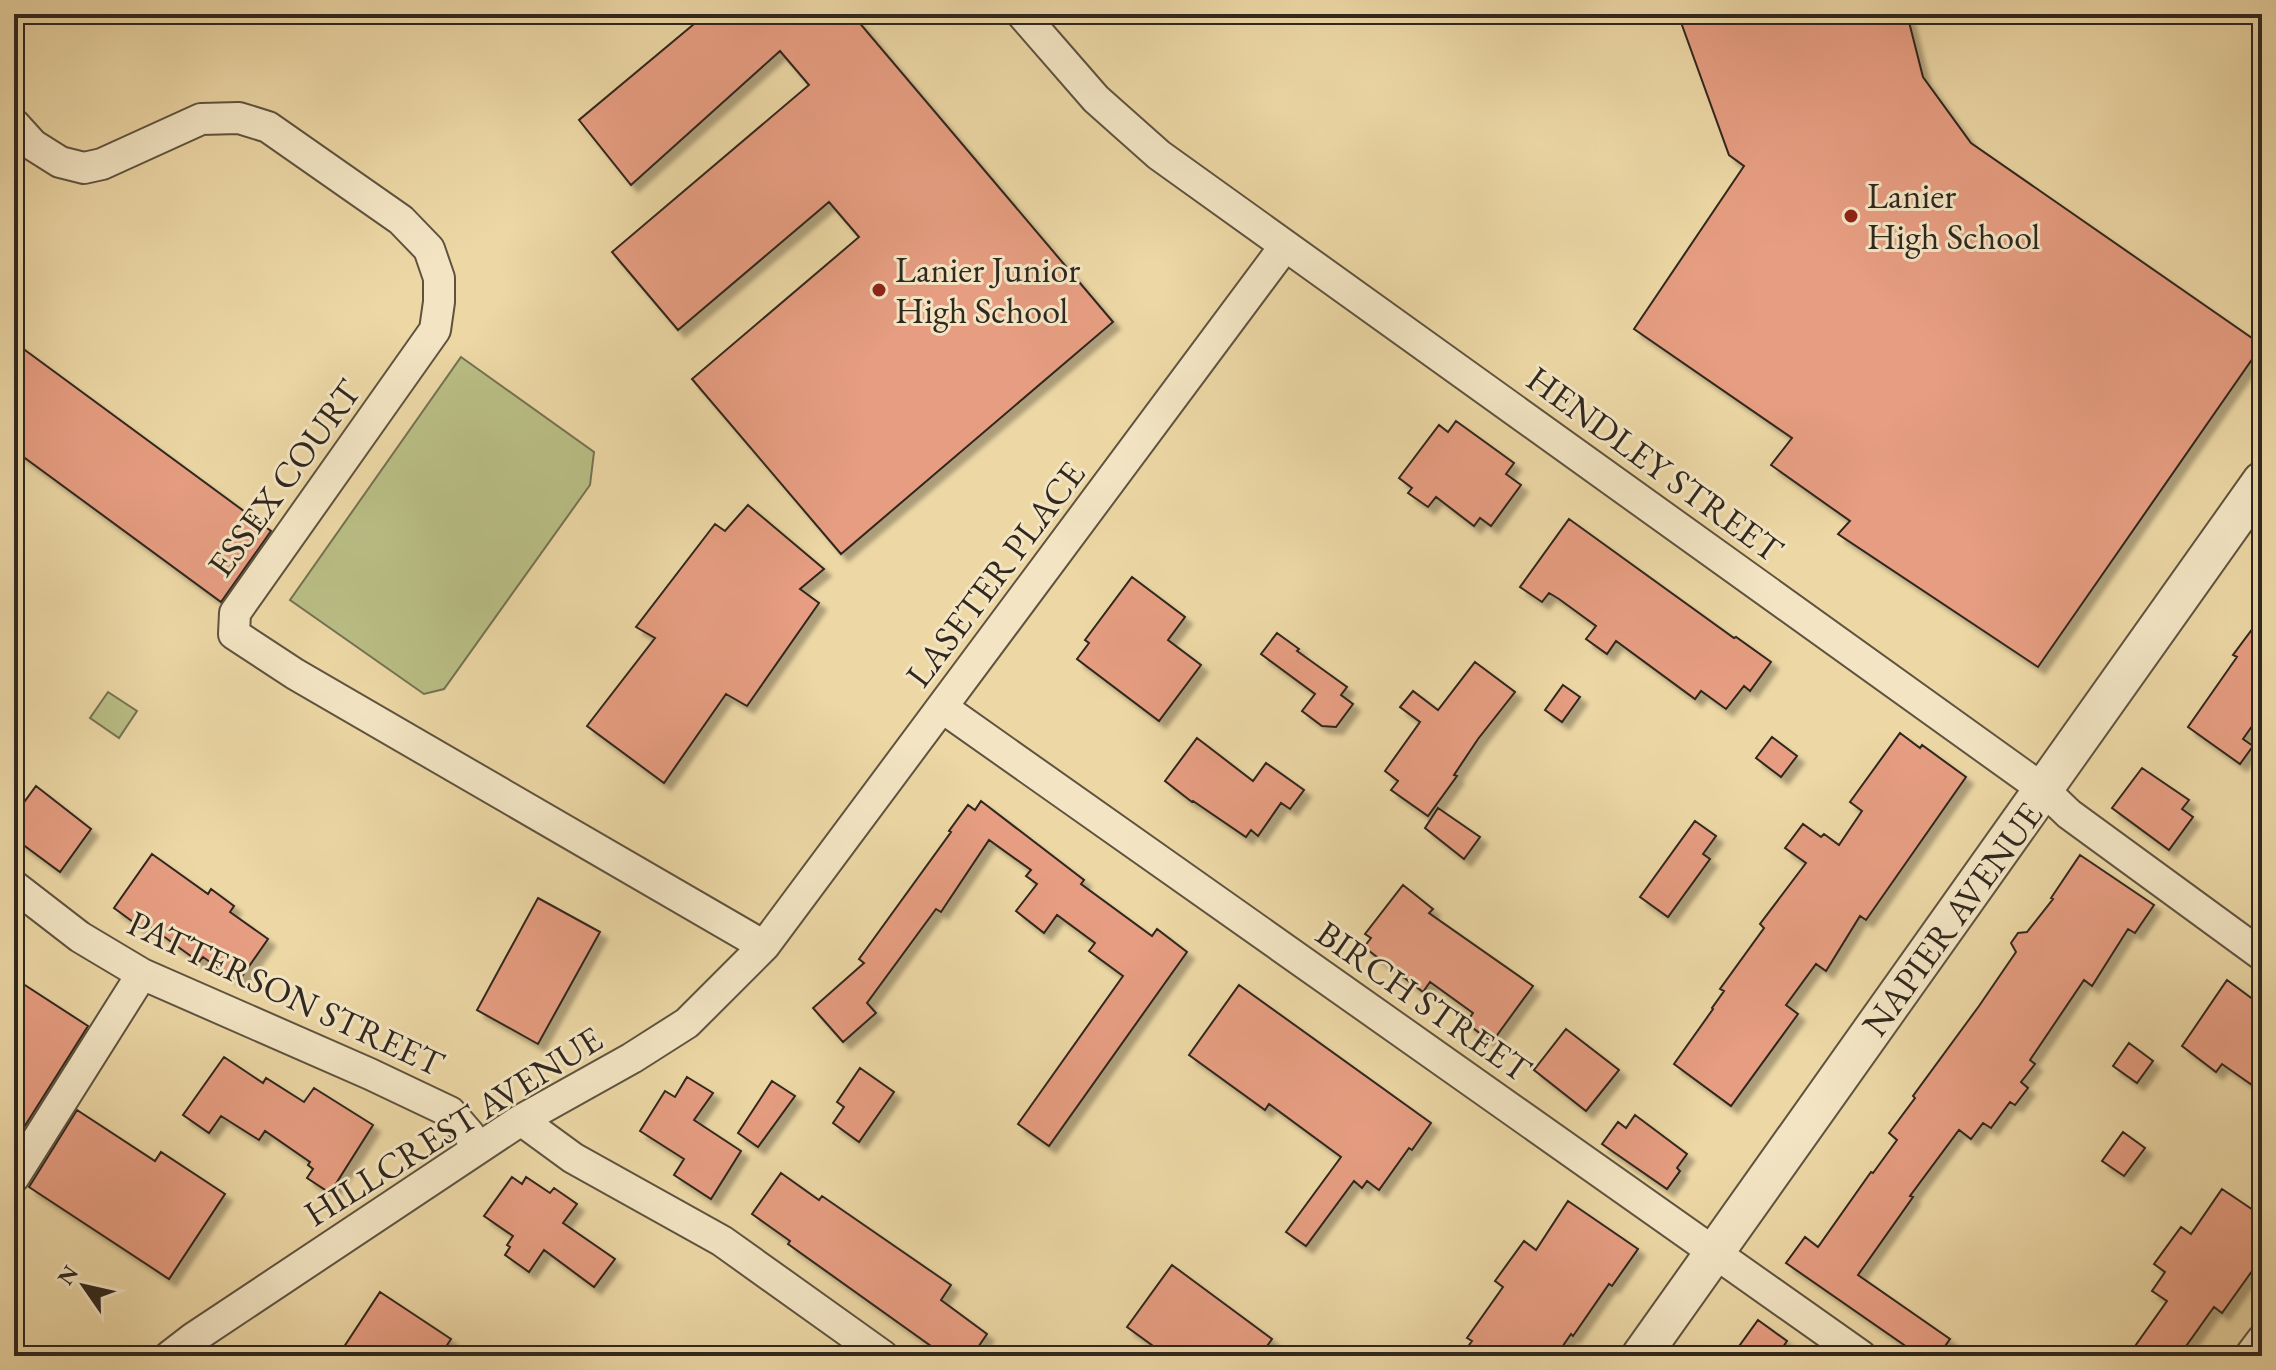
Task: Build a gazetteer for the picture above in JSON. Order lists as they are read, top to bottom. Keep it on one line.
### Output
{"streets":{"street":["HENDLEY STREET","ESSEX COURT","LASETER PLACE","NAPIER AVENUE","PATTERSON STREET","BIRCH STREET","HILLCREST AVENUE"]},"crossings":[["HENDLEY STREET","LASETER PLACE"],["HENDLEY STREET","NAPIER AVENUE"],["ESSEX COURT","LASETER PLACE"],["ESSEX COURT","HILLCREST AVENUE"],["LASETER PLACE","BIRCH STREET"],["LASETER PLACE","HILLCREST AVENUE"],["NAPIER AVENUE","BIRCH STREET"],["PATTERSON STREET","HILLCREST AVENUE"]],"places":["Lanier High School","Lanier Junior High School"],"north":"top left"}
